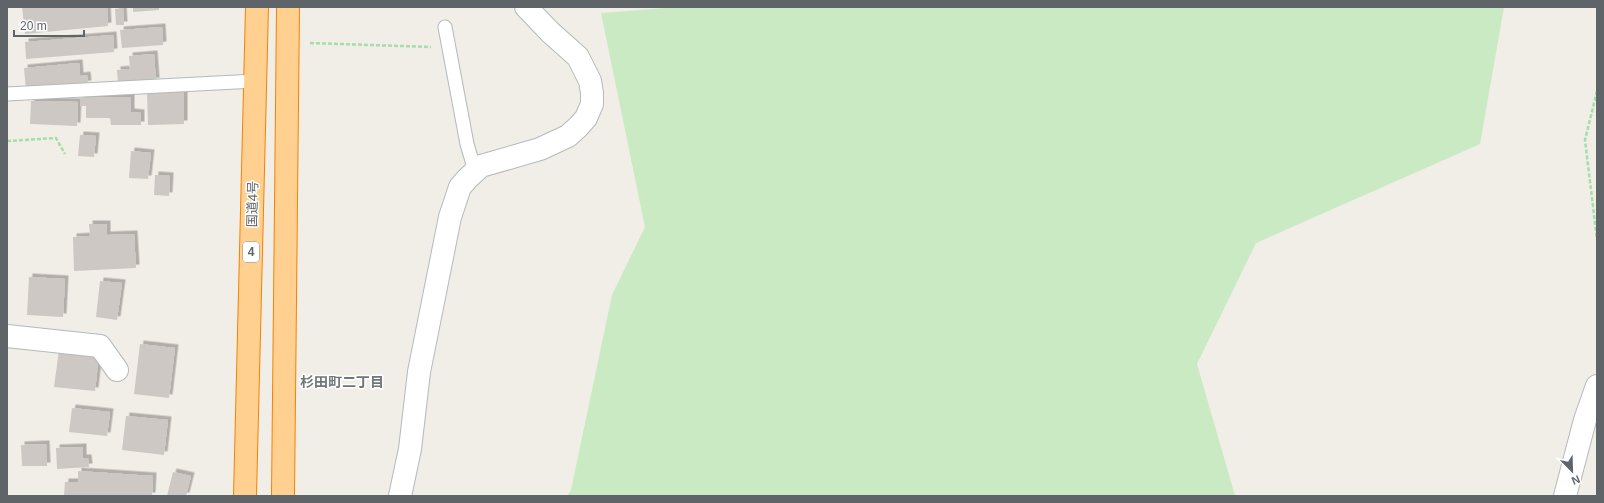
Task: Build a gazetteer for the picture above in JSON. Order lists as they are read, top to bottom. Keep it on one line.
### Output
{"streets":{"highway":["国道4号","4"]},"districts":["杉田町二丁目"],"scale_bar":"20 m","north":"bottom right"}
